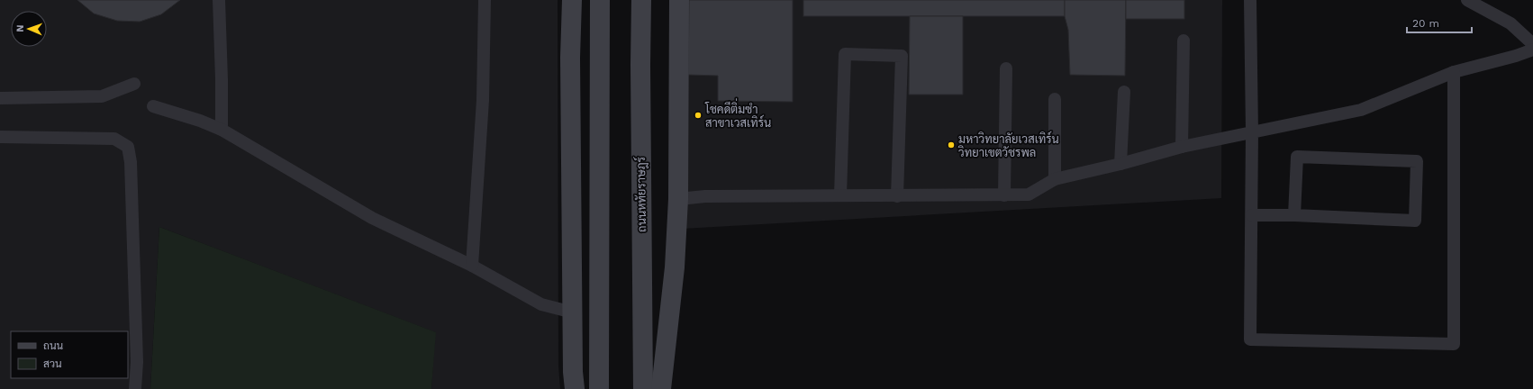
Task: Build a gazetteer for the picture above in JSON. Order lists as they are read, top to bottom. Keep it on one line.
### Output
{"streets":{"main road":["ถนนหทัยราษฎร์"]},"places":["โชคดีติ่มซำ สาขาเวสเทิร์น","มหาวิทยาลัยเวสเทิร์น วิทยาเขตวัชรพล"],"legend":["ถนน","สวน"],"scale_bar":"20 m","north":"left"}
